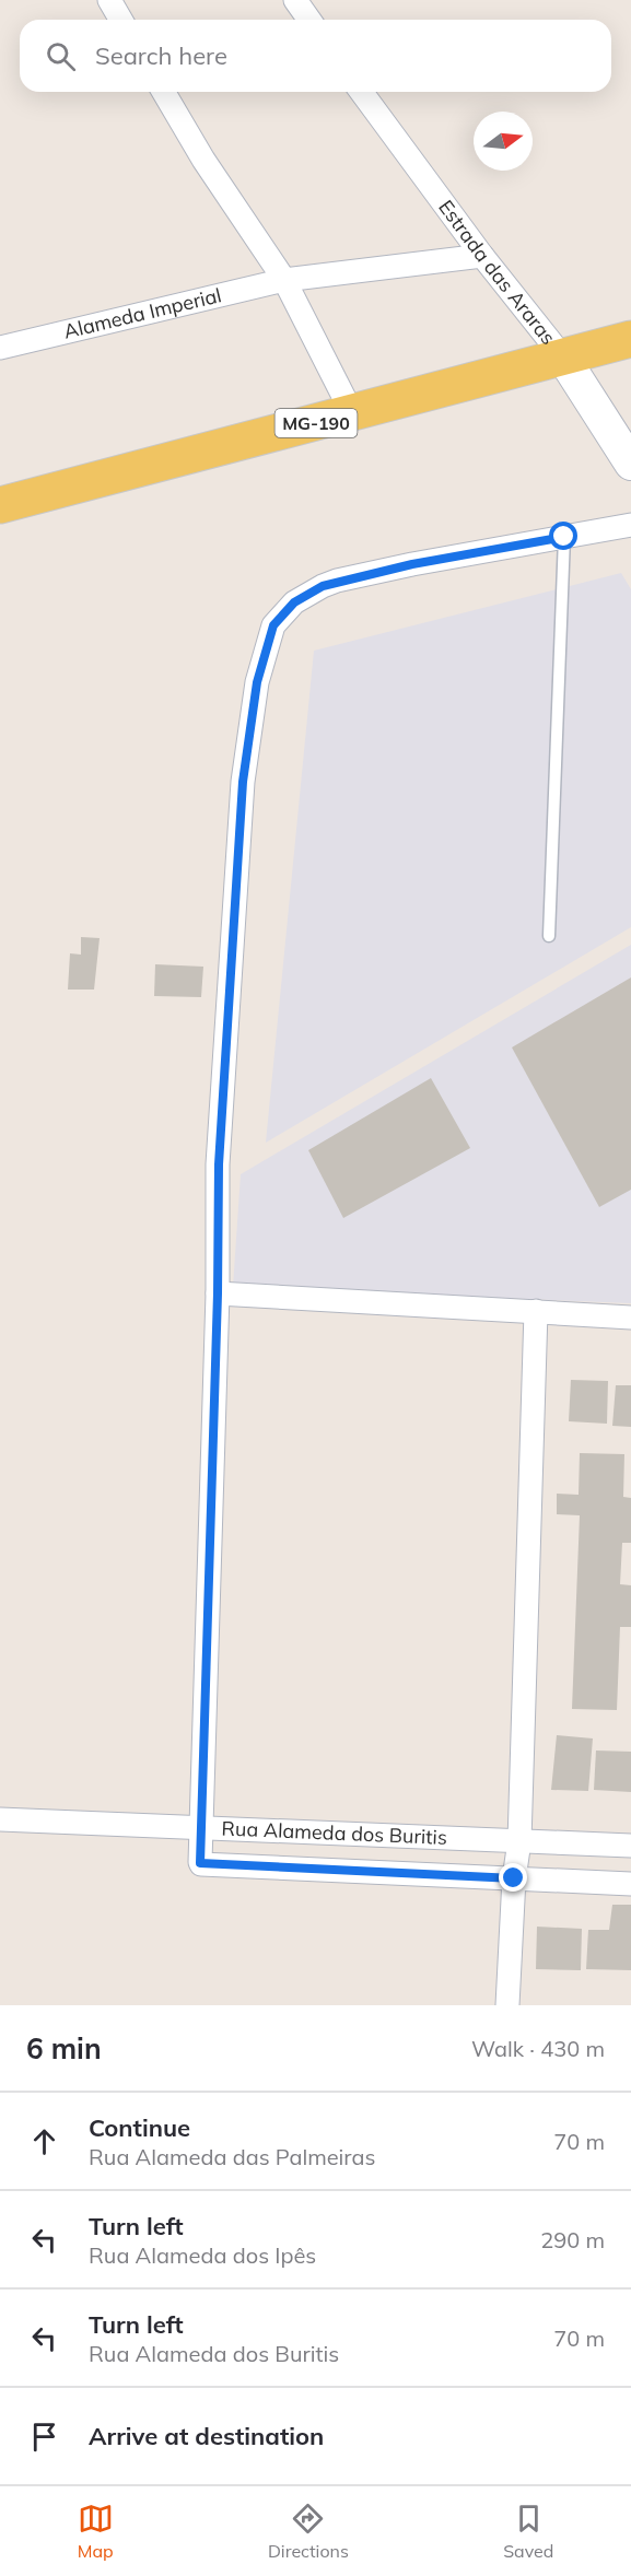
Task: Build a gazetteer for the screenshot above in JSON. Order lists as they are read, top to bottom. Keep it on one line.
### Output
{"streets":{"main road":["MG-190"],"street":["Estrada das Araras","Alameda Imperial","Rua Alameda dos Buritis"]},"crossings":[["Estrada das Araras","Alameda Imperial"],["Estrada das Araras","MG-190"]],"north":"right","page":{"search":"Search here","heading":["6 min","Walk · 430 m"],"list":[["Continue","Rua Alameda das Palmeiras","70 m"],["Turn left","Rua Alameda dos Ipês","290 m"],["Turn left","Rua Alameda dos Buritis","70 m"],"Arrive at destination"],"nav":["Map","Directions","Saved"]}}
